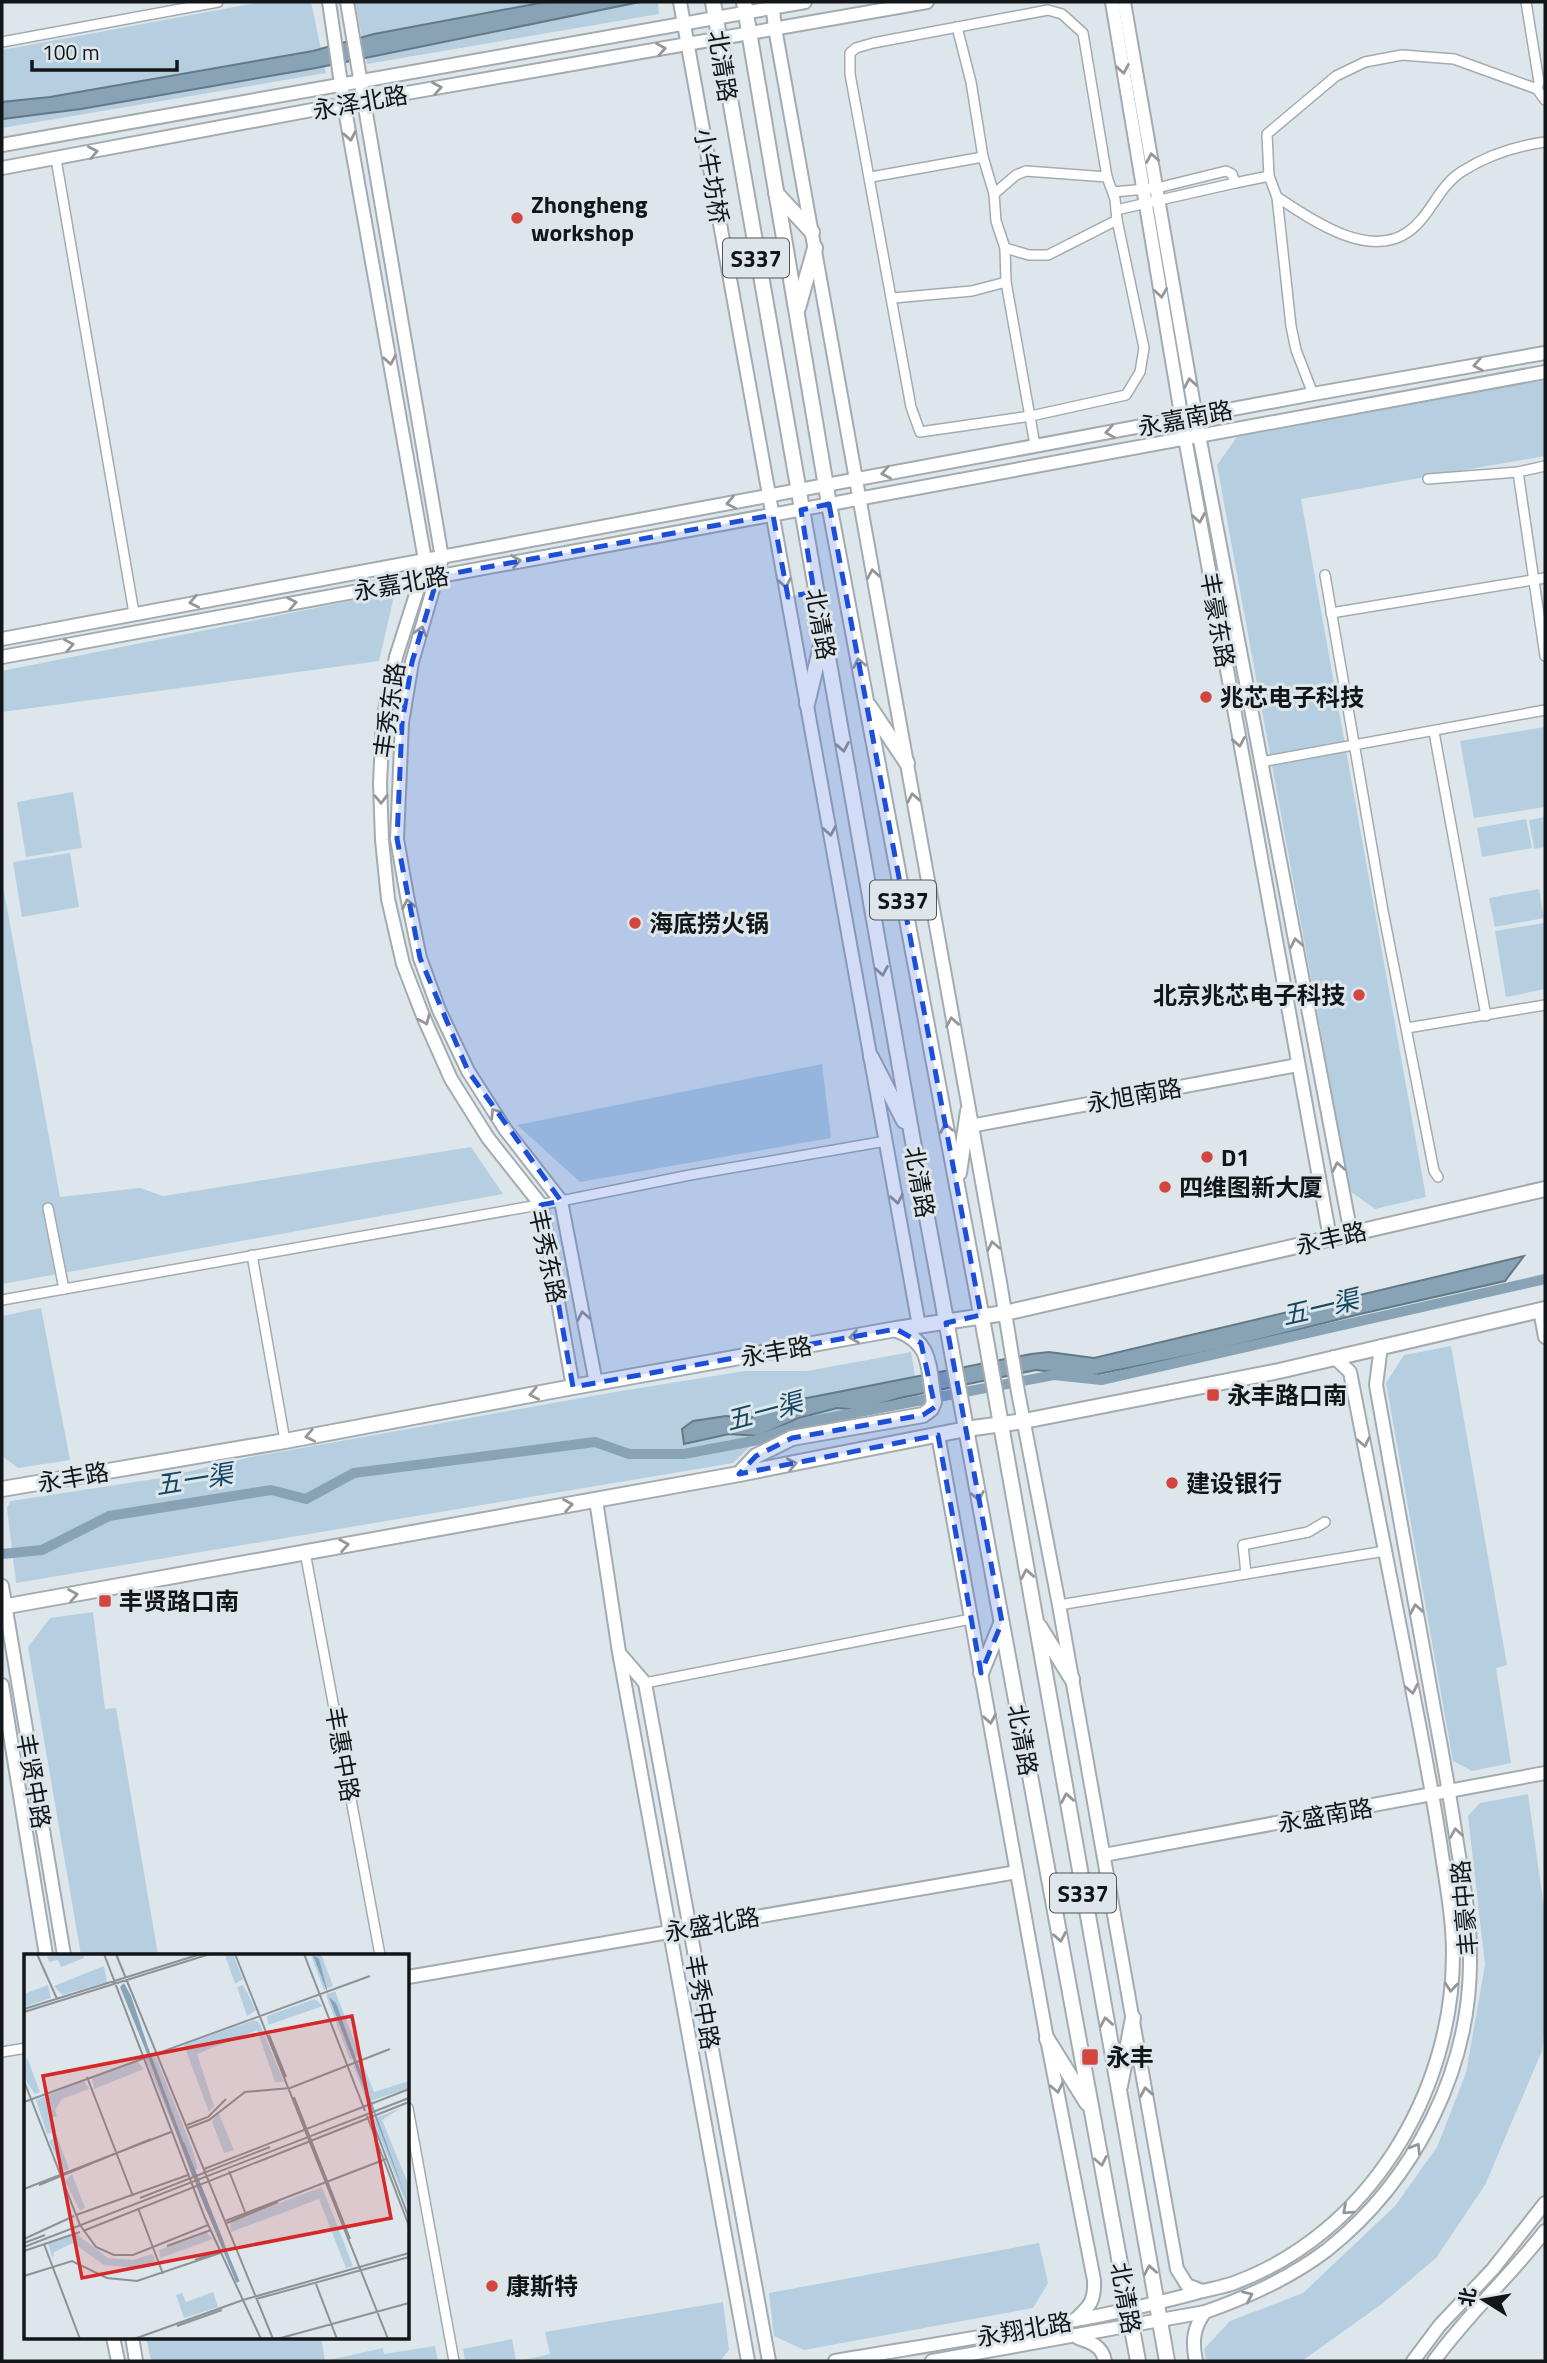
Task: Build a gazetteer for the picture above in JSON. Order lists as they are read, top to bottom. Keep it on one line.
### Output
{"streets":{"main road":["北清路","S337","永丰路"],"street":["永泽北路","小牛坊桥","永嘉南路","永嘉北路","丰豪东路","丰秀东路","永旭南路","丰惠中路","丰贤中路","永盛南路","丰豪中路","永盛北路","丰秀中路","永翔北路"]},"crossings":[["北清路","永泽北路"],["北清路","小牛坊桥"],["北清路","永嘉南路"],["北清路","永嘉北路"],["北清路","永丰路"],["北清路","丰豪中路"],["北清路","永盛北路"],["北清路","永翔北路"],["永泽北路","小牛坊桥"],["永泽北路","丰秀东路"],["小牛坊桥","永嘉北路"],["永嘉南路","永嘉北路"],["永嘉南路","丰豪东路"],["永嘉北路","丰秀东路"],["丰豪东路","永旭南路"],["丰豪东路","永丰路"],["丰秀东路","永丰路"],["永盛南路","丰豪中路"],["丰豪中路","永翔北路"],["永盛北路","丰秀中路"]],"water":["五一渠"],"places":{"other":["Zhongheng workshop","兆芯电子科技","海底捞火锅","北京兆芯电子科技","D1","四维图新大厦","建设银行","康斯特"],"transit":["永丰路口南","丰贤路口南","永丰"]},"scale_bar":"100 m","north":"left"}
